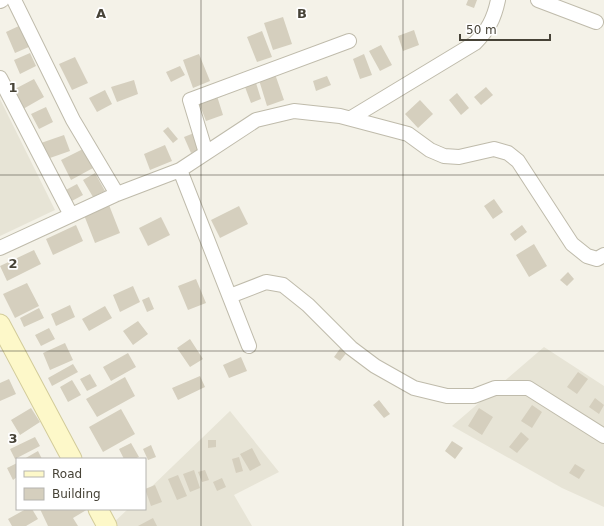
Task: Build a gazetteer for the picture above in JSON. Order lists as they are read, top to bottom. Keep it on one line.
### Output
{"legend":["Road","Building"],"scale_bar":"50 m","grid":{"columns":["A","B"],"rows":["1","2","3"]}}
